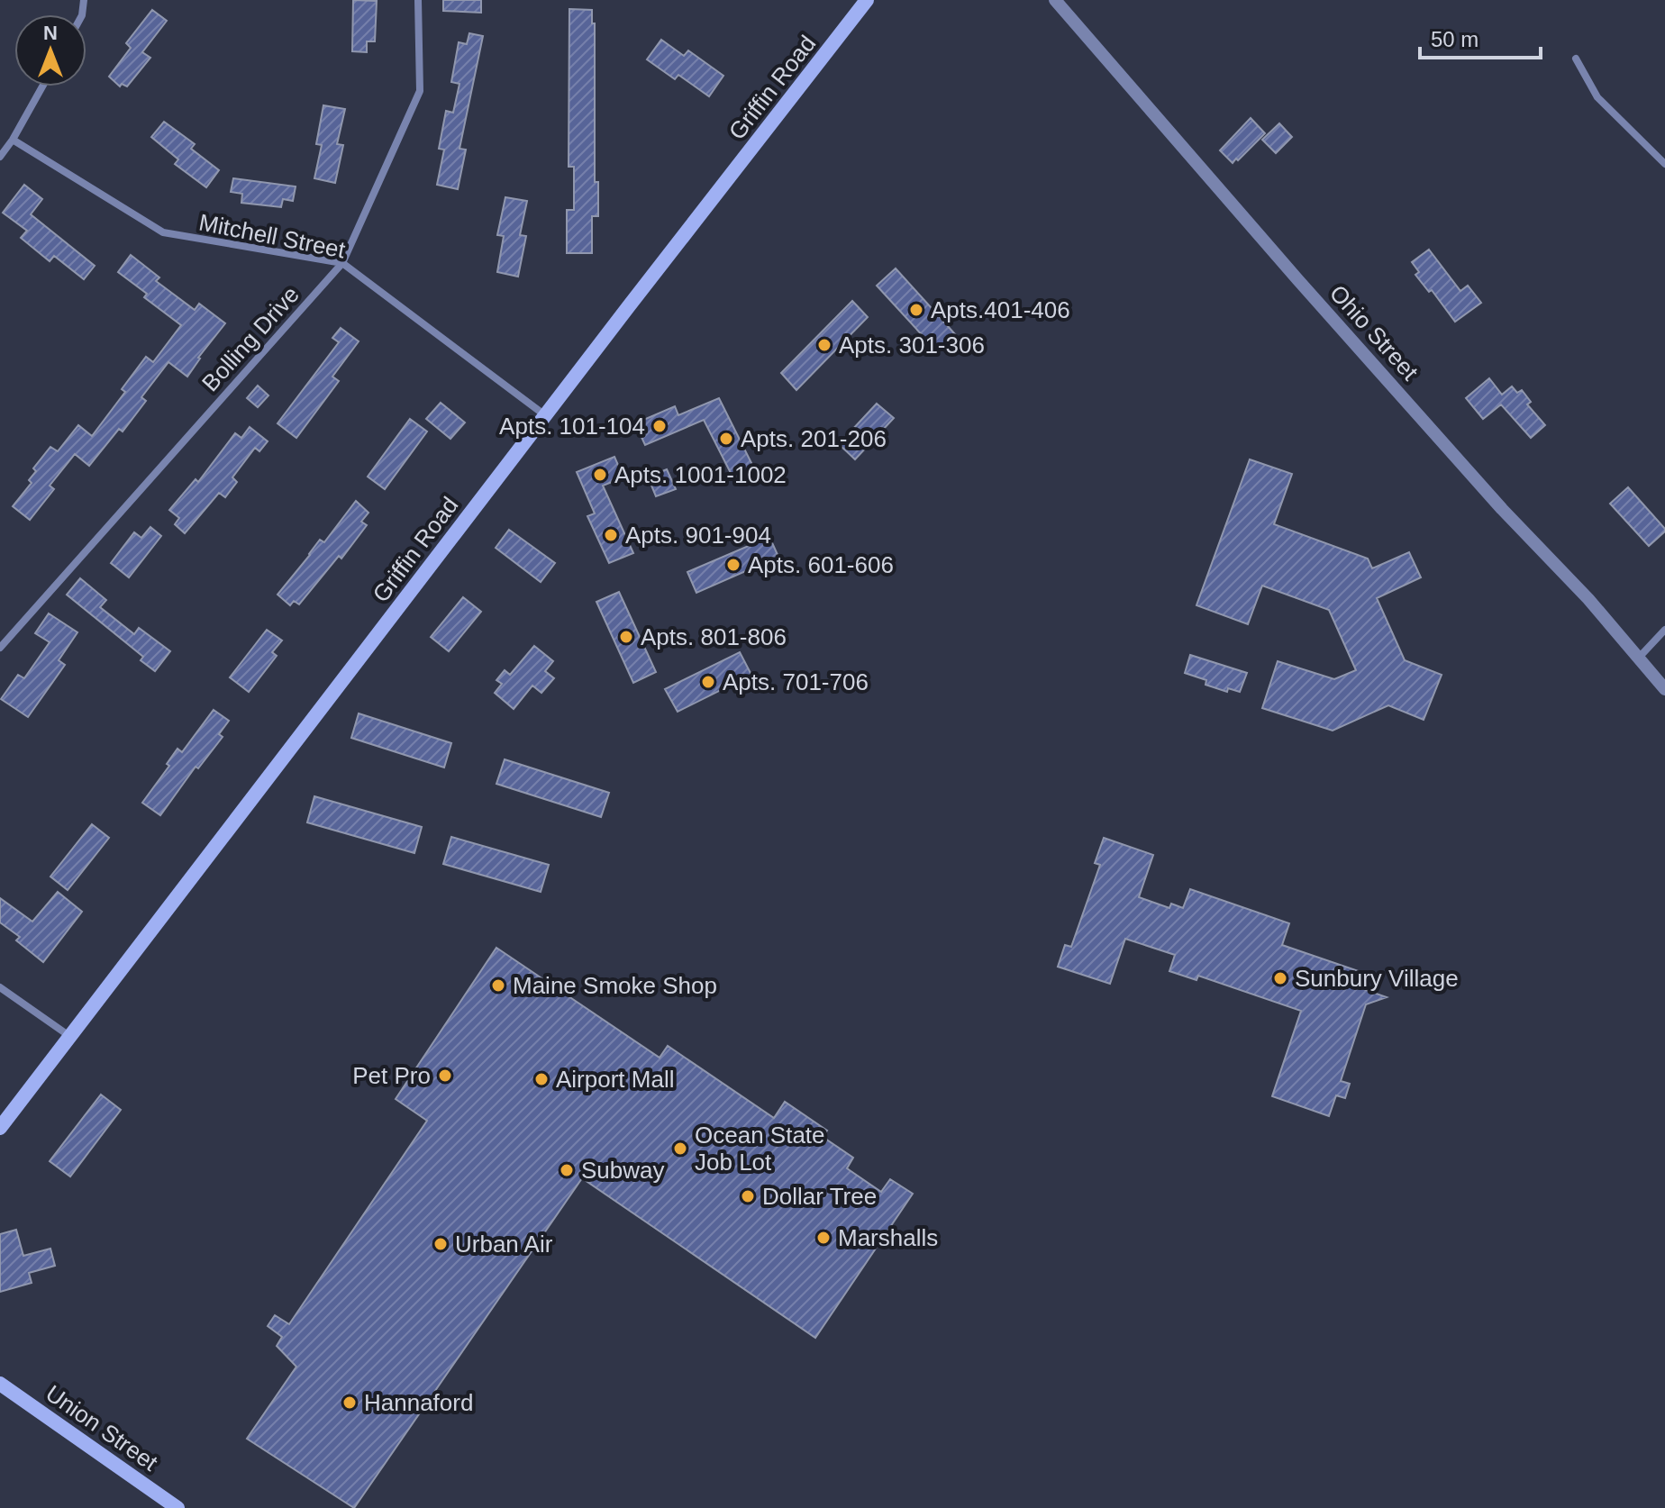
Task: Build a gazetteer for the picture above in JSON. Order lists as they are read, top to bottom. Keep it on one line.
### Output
{"streets":{"main road":["Griffin Road","Union Street"],"street":["Mitchell Street","Ohio Street","Bolling Drive"]},"crossings":[["Griffin Road","Mitchell Street"],["Mitchell Street","Bolling Drive"]],"places":["Apts.401-406","Apts. 301-306","Apts. 101-104","Apts. 201-206","Apts. 1001-1002","Apts. 901-904","Apts. 601-606","Apts. 801-806","Apts. 701-706","Sunbury Village","Maine Smoke Shop","Pet Pro","Airport Mall","Ocean State Job Lot","Subway","Dollar Tree","Marshalls","Urban Air","Hannaford"],"scale_bar":"50 m","north":"top"}
